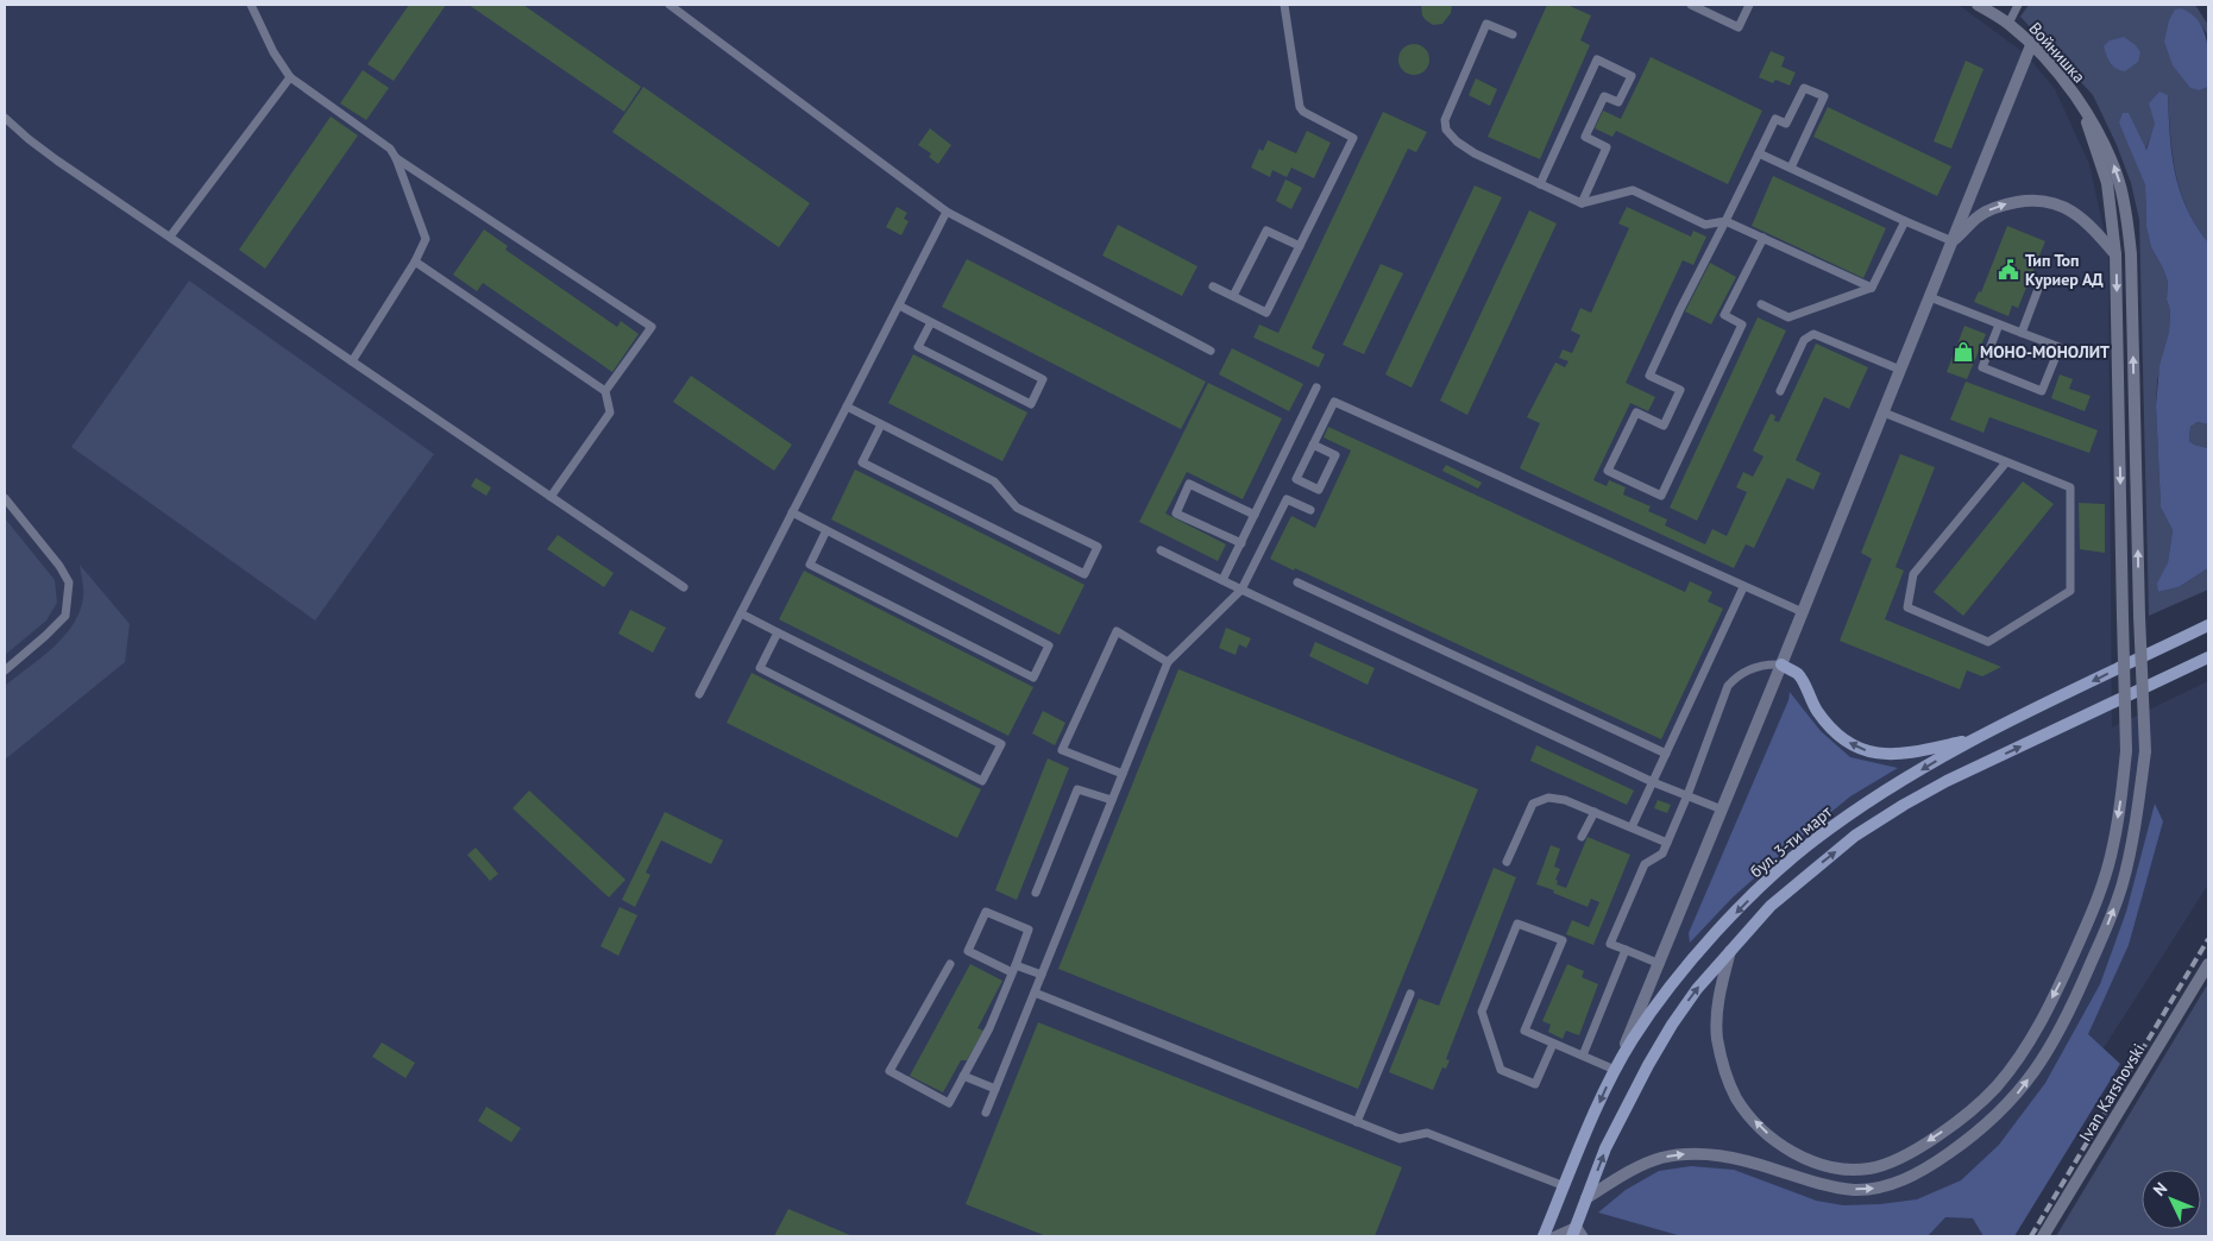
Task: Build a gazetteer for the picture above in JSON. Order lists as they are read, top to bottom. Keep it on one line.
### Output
{"streets":{"main road":["бул. 3-ти март"],"street":["Войнишка","Ivan Karshovski"]},"places":{"public building":["Тип Топ Куриер АД"],"shop":["МОНО-МОНОЛИТ"]},"north":"top left"}
